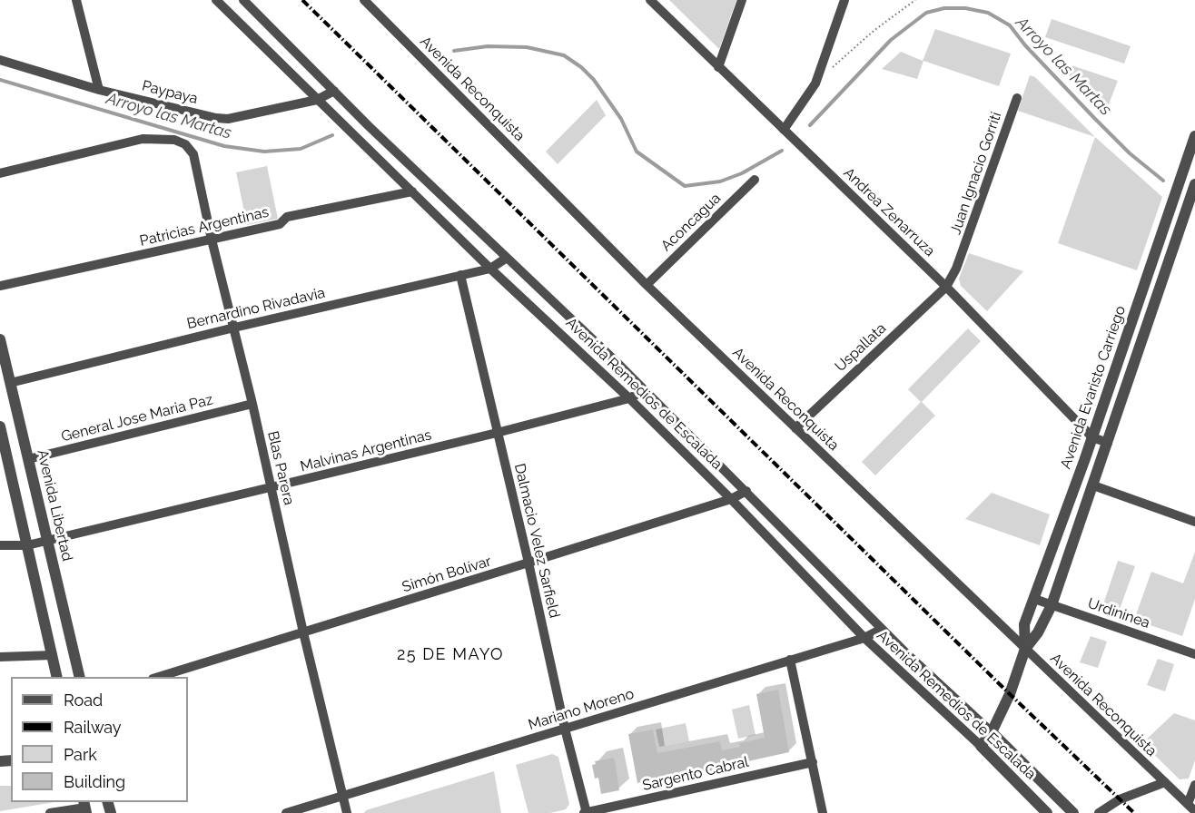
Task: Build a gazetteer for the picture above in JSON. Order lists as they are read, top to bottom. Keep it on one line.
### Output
{"streets":{"street":["Avenida Reconquista","Paypaya","Juan Ignacio Gorriti","Andrea Zenarruza","Aconcagua","Patricias Argentinas","Bernardino Rivadavia","Uspallata","Avenida Evaristo Carriego","Avenida Remedios de Escalada","General Jose Maria Paz","Malvinas Argentinas","Blas Parera","Avenida Libertad","Dalmacio Velez Sarfield","Simón Bolívar","Urdininea","Mariano Moreno","Sargento Cabral"]},"crossings":[["Avenida Reconquista","Aconcagua"],["Avenida Reconquista","Uspallata"],["Avenida Reconquista","Avenida Evaristo Carriego"],["Paypaya","Avenida Remedios de Escalada"],["Juan Ignacio Gorriti","Andrea Zenarruza"],["Juan Ignacio Gorriti","Uspallata"],["Andrea Zenarruza","Uspallata"],["Andrea Zenarruza","Avenida Evaristo Carriego"],["Patricias Argentinas","Avenida Remedios de Escalada"],["Patricias Argentinas","Blas Parera"],["Bernardino Rivadavia","Avenida Remedios de Escalada"],["Bernardino Rivadavia","Blas Parera"],["Bernardino Rivadavia","Avenida Libertad"],["Bernardino Rivadavia","Dalmacio Velez Sarfield"],["Avenida Evaristo Carriego","Avenida Remedios de Escalada"],["Avenida Evaristo Carriego","Urdininea"],["Avenida Remedios de Escalada","Malvinas Argentinas"],["Avenida Remedios de Escalada","Simón Bolívar"],["Avenida Remedios de Escalada","Mariano Moreno"],["General Jose Maria Paz","Blas Parera"],["General Jose Maria Paz","Avenida Libertad"],["Malvinas Argentinas","Blas Parera"],["Malvinas Argentinas","Avenida Libertad"],["Malvinas Argentinas","Dalmacio Velez Sarfield"],["Blas Parera","Simón Bolívar"],["Blas Parera","Mariano Moreno"],["Dalmacio Velez Sarfield","Simón Bolívar"],["Dalmacio Velez Sarfield","Mariano Moreno"],["Dalmacio Velez Sarfield","Sargento Cabral"]],"districts":["25 DE MAYO"],"water":["Arroyo las Martas"],"legend":["Road","Railway","Park","Building"]}
